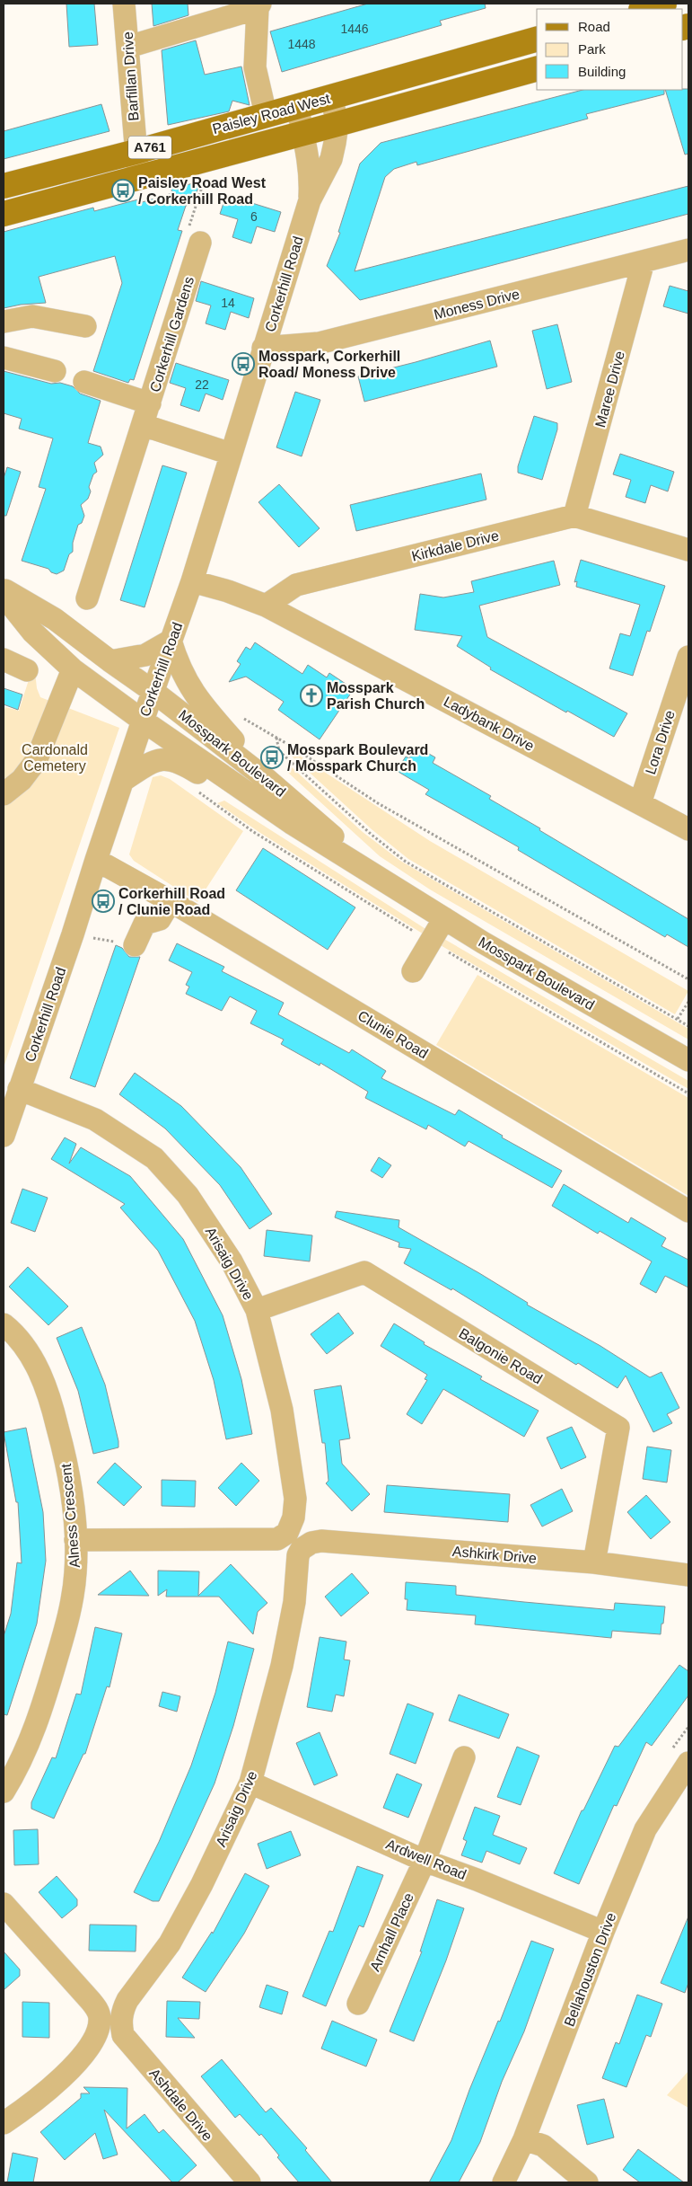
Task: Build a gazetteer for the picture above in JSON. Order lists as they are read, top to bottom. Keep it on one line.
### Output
{"streets":{"main road":["Paisley Road West","A761"],"street":["Barfillan Drive","Corkerhill Road","Moness Drive","Corkerhill Gardens","Maree Drive","Kirkdale Drive","Ladybank Drive","Lora Drive","Mosspark Boulevard","Clunie Road","Arisaig Drive","Balgonie Road","Alness Crescent","Ashkirk Drive","Ardwell Road","Arnhall Place","Bellahouston Drive","Ashdale Drive"]},"crossings":[["Barfillan Drive","Paisley Road West"],["Paisley Road West","Corkerhill Road"],["Corkerhill Road","Moness Drive"],["Corkerhill Road","Mosspark Boulevard"],["Corkerhill Road","Clunie Road"],["Corkerhill Road","Arisaig Drive"],["Moness Drive","Maree Drive"],["Maree Drive","Kirkdale Drive"],["Kirkdale Drive","Ladybank Drive"],["Ladybank Drive","Lora Drive"],["Arisaig Drive","Balgonie Road"],["Arisaig Drive","Ashkirk Drive"],["Arisaig Drive","Ardwell Road"],["Arisaig Drive","Ashdale Drive"],["Balgonie Road","Ashkirk Drive"],["Alness Crescent","Ashkirk Drive"],["Ardwell Road","Arnhall Place"],["Ardwell Road","Bellahouston Drive"]],"parks":["Cardonald Cemetery"],"places":{"bus stop":["Paisley Road West / Corkerhill Road","Mosspark, Corkerhill Road/ Moness Drive","Mosspark Boulevard / Mosspark Church","Corkerhill Road / Clunie Road"],"church":["Mosspark Parish Church"]},"house_numbers":["1446","1448","6","14","22"],"legend":["Road","Park","Building"]}
